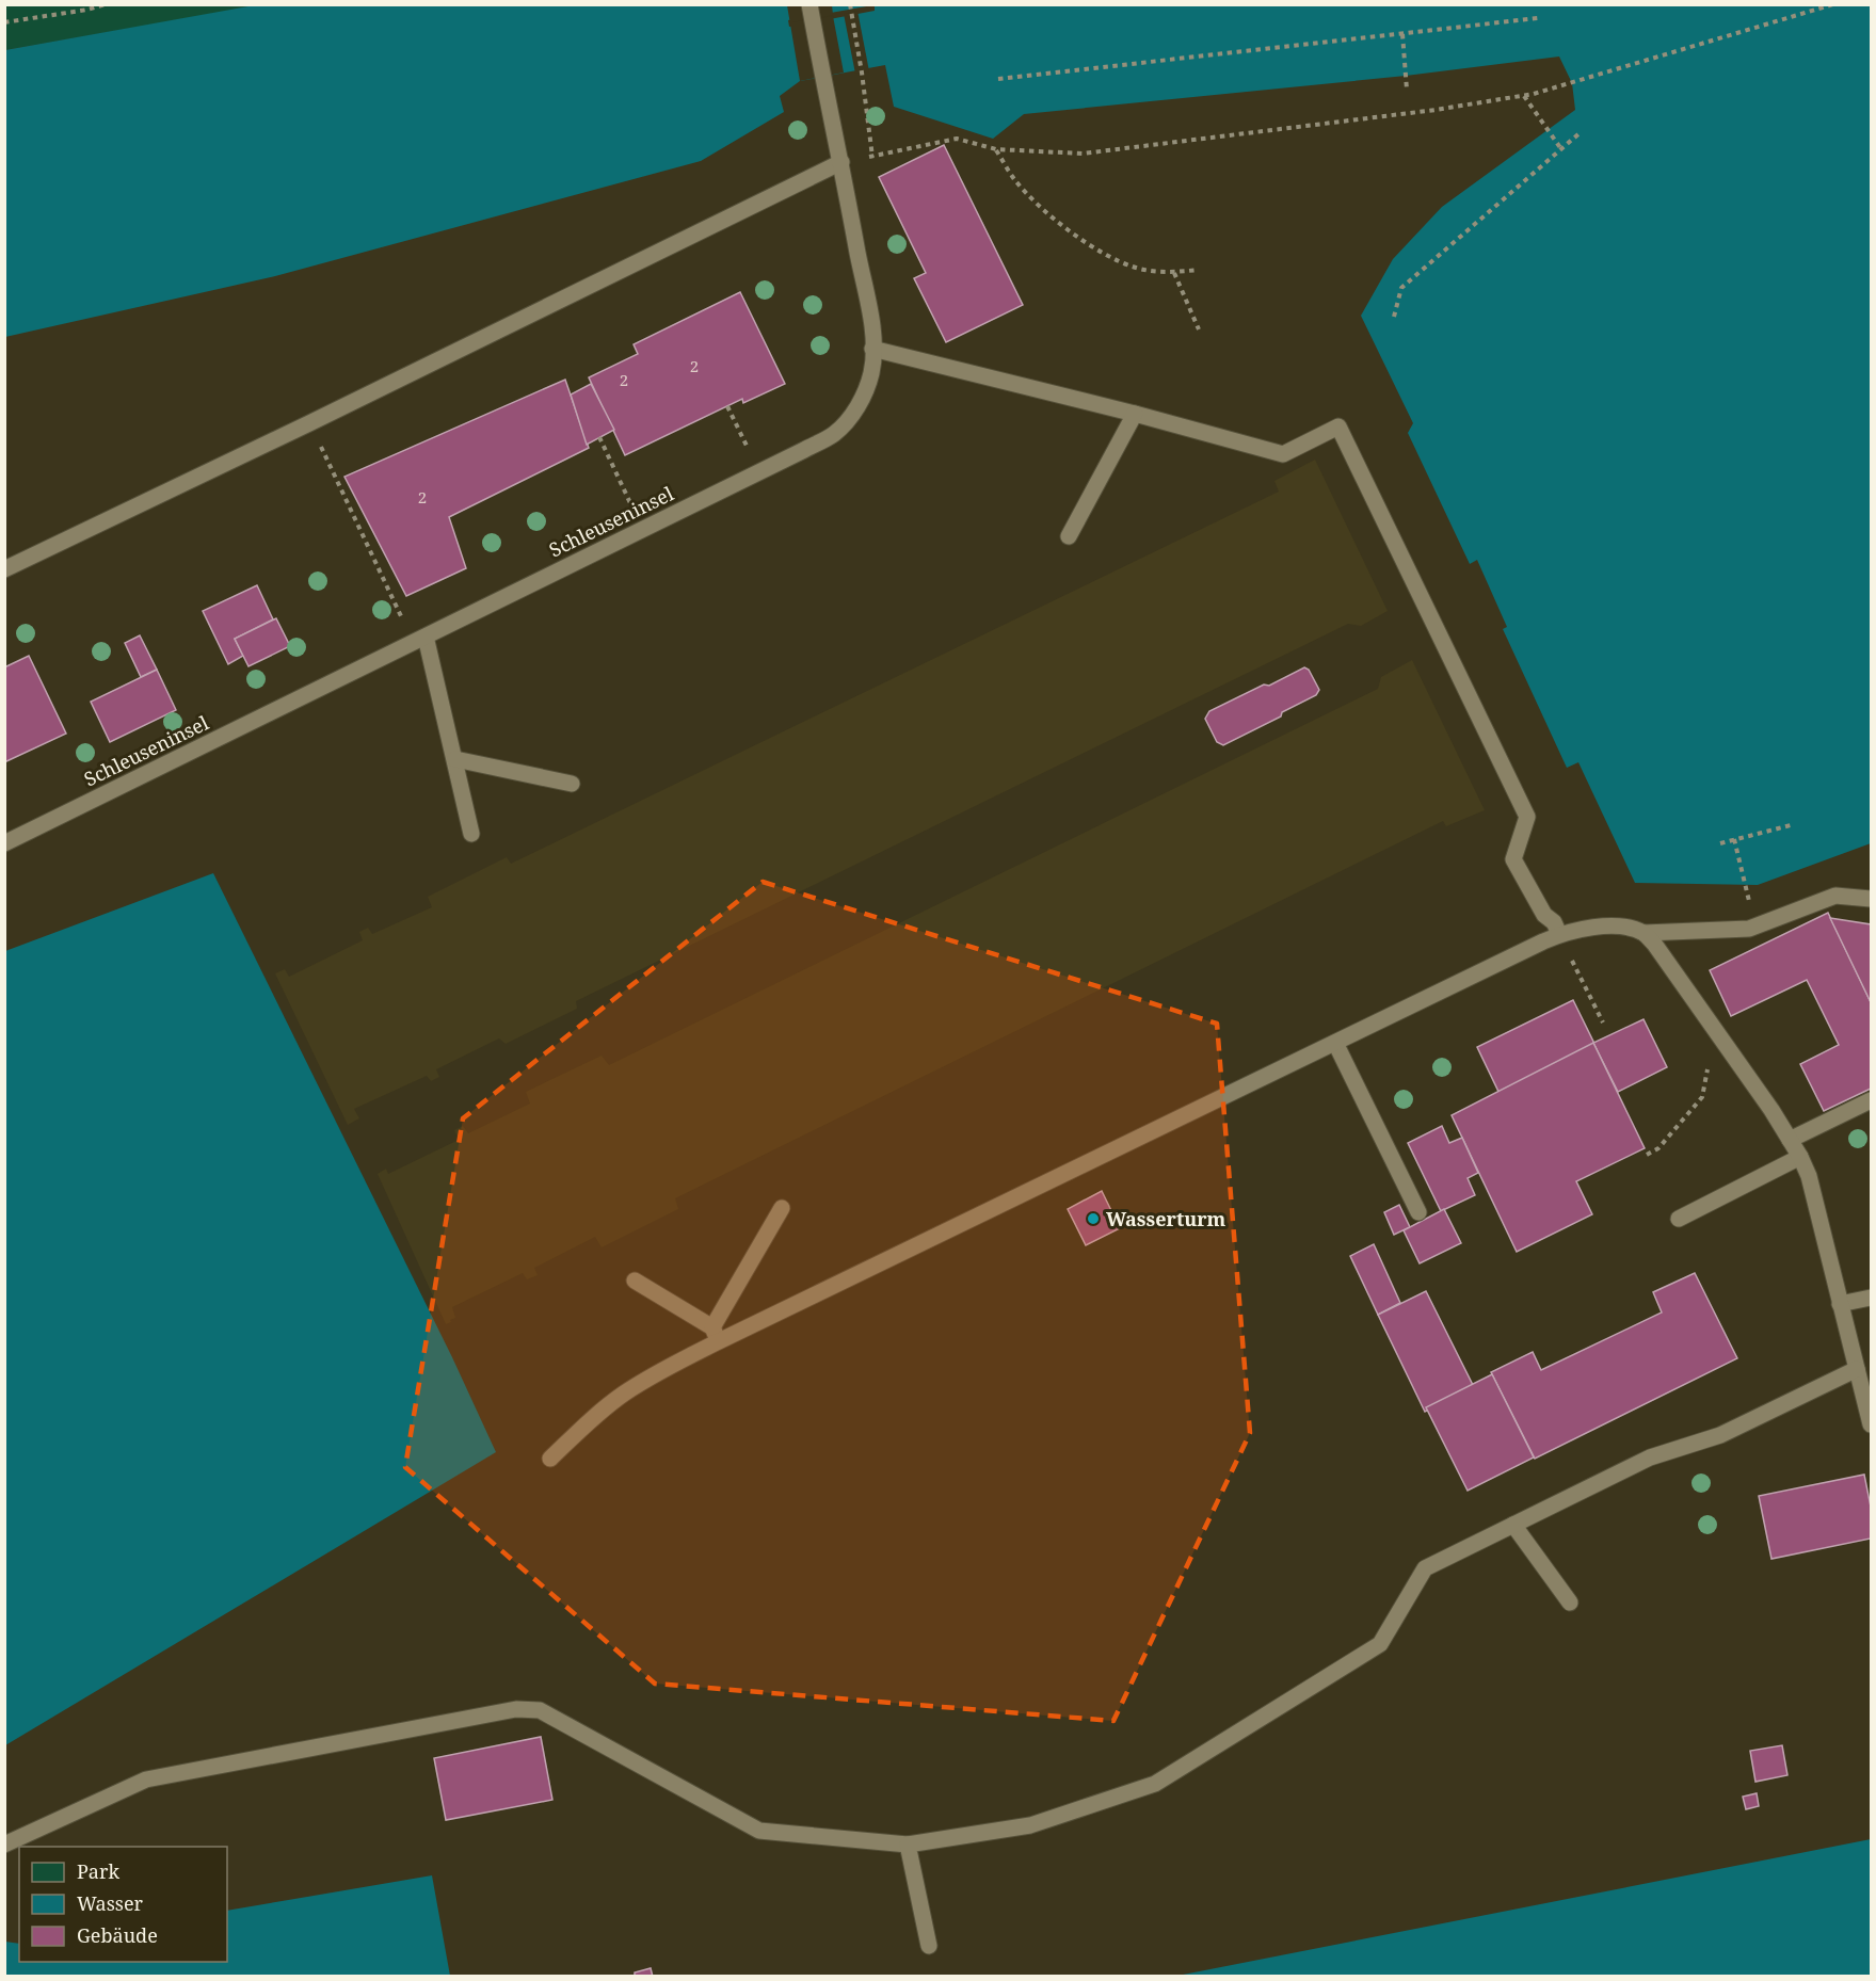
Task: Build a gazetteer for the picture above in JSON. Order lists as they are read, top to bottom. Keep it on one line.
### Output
{"streets":{"lane":["Schleuseninsel"]},"places":["Wasserturm"],"house_numbers":["2","2","2"],"legend":["Park","Wasser","Gebäude"]}
